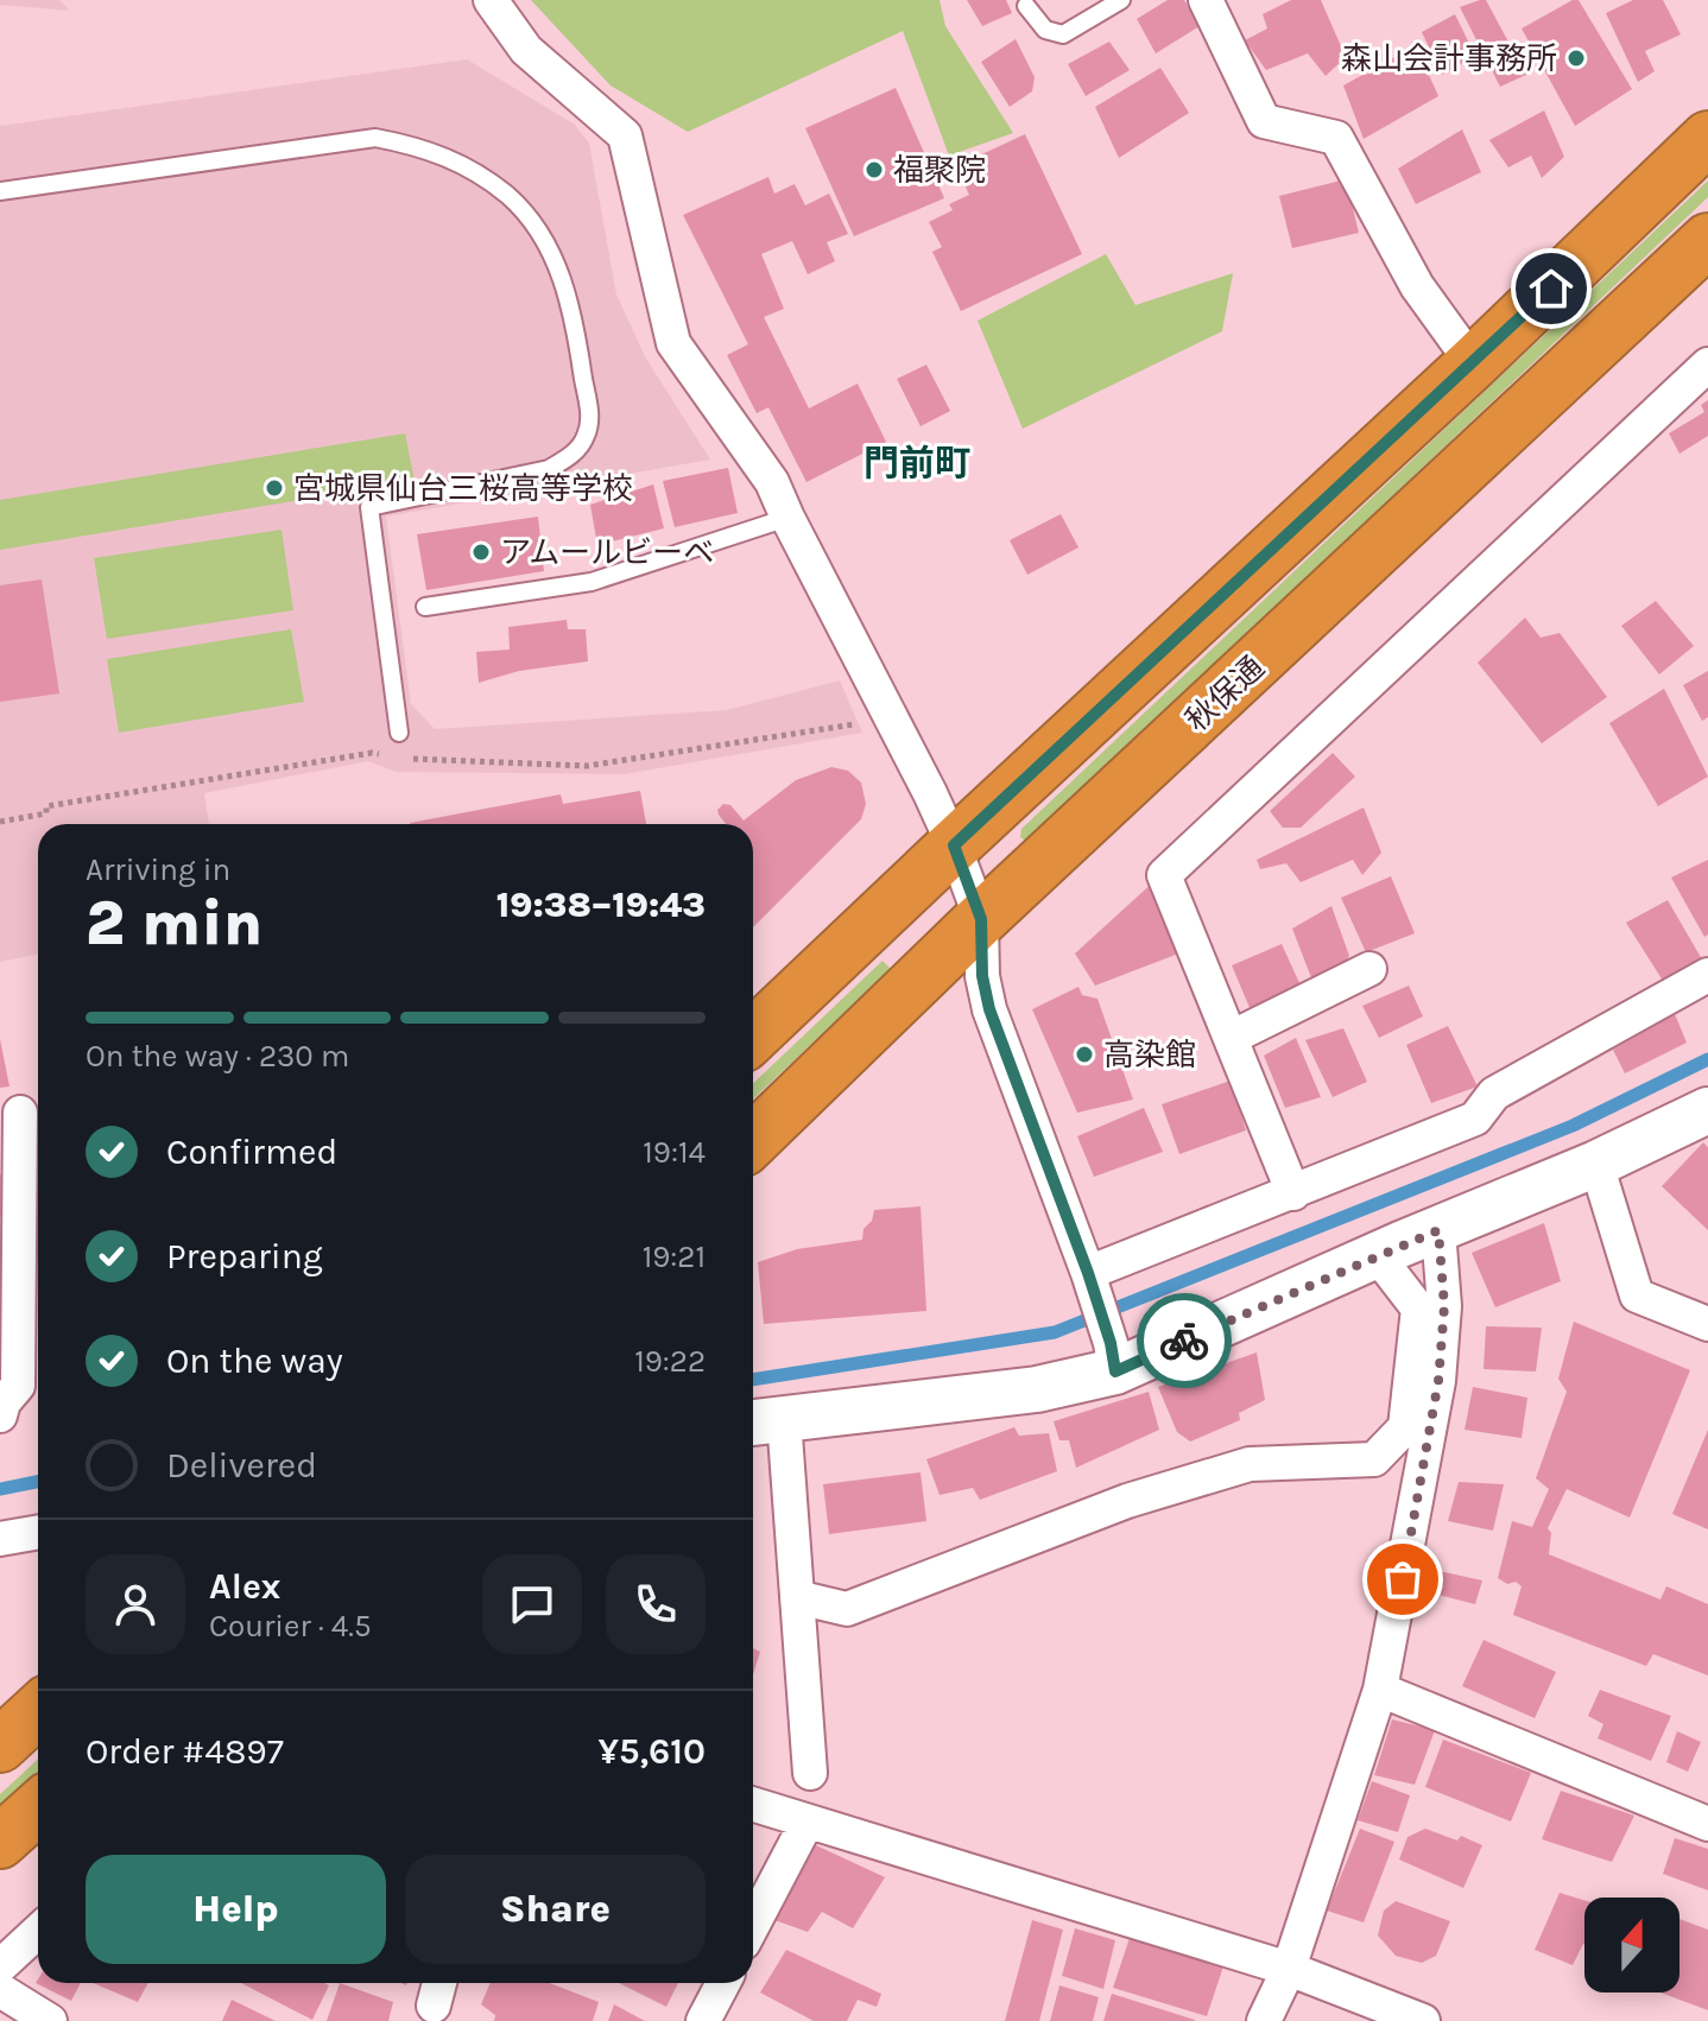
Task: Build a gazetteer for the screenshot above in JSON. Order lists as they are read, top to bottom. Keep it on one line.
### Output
{"streets":{"highway":["秋保通"]},"districts":["門前町"],"places":["森山会計事務所","福聚院","宮城県仙台三桜高等学校","アムールビーベ","高染館"],"north":"top","page":{"heading":["2 min","Arriving in","19:38–19:43"],"panel":["Alex","Courier · 4.5","Order #4897","¥5,610"],"bar":"On the way · 230 m","list":[["Confirmed","19:14"],["Preparing","19:21"],["On the way","19:22"],"Delivered"],"buttons":["Help","Share"]}}
